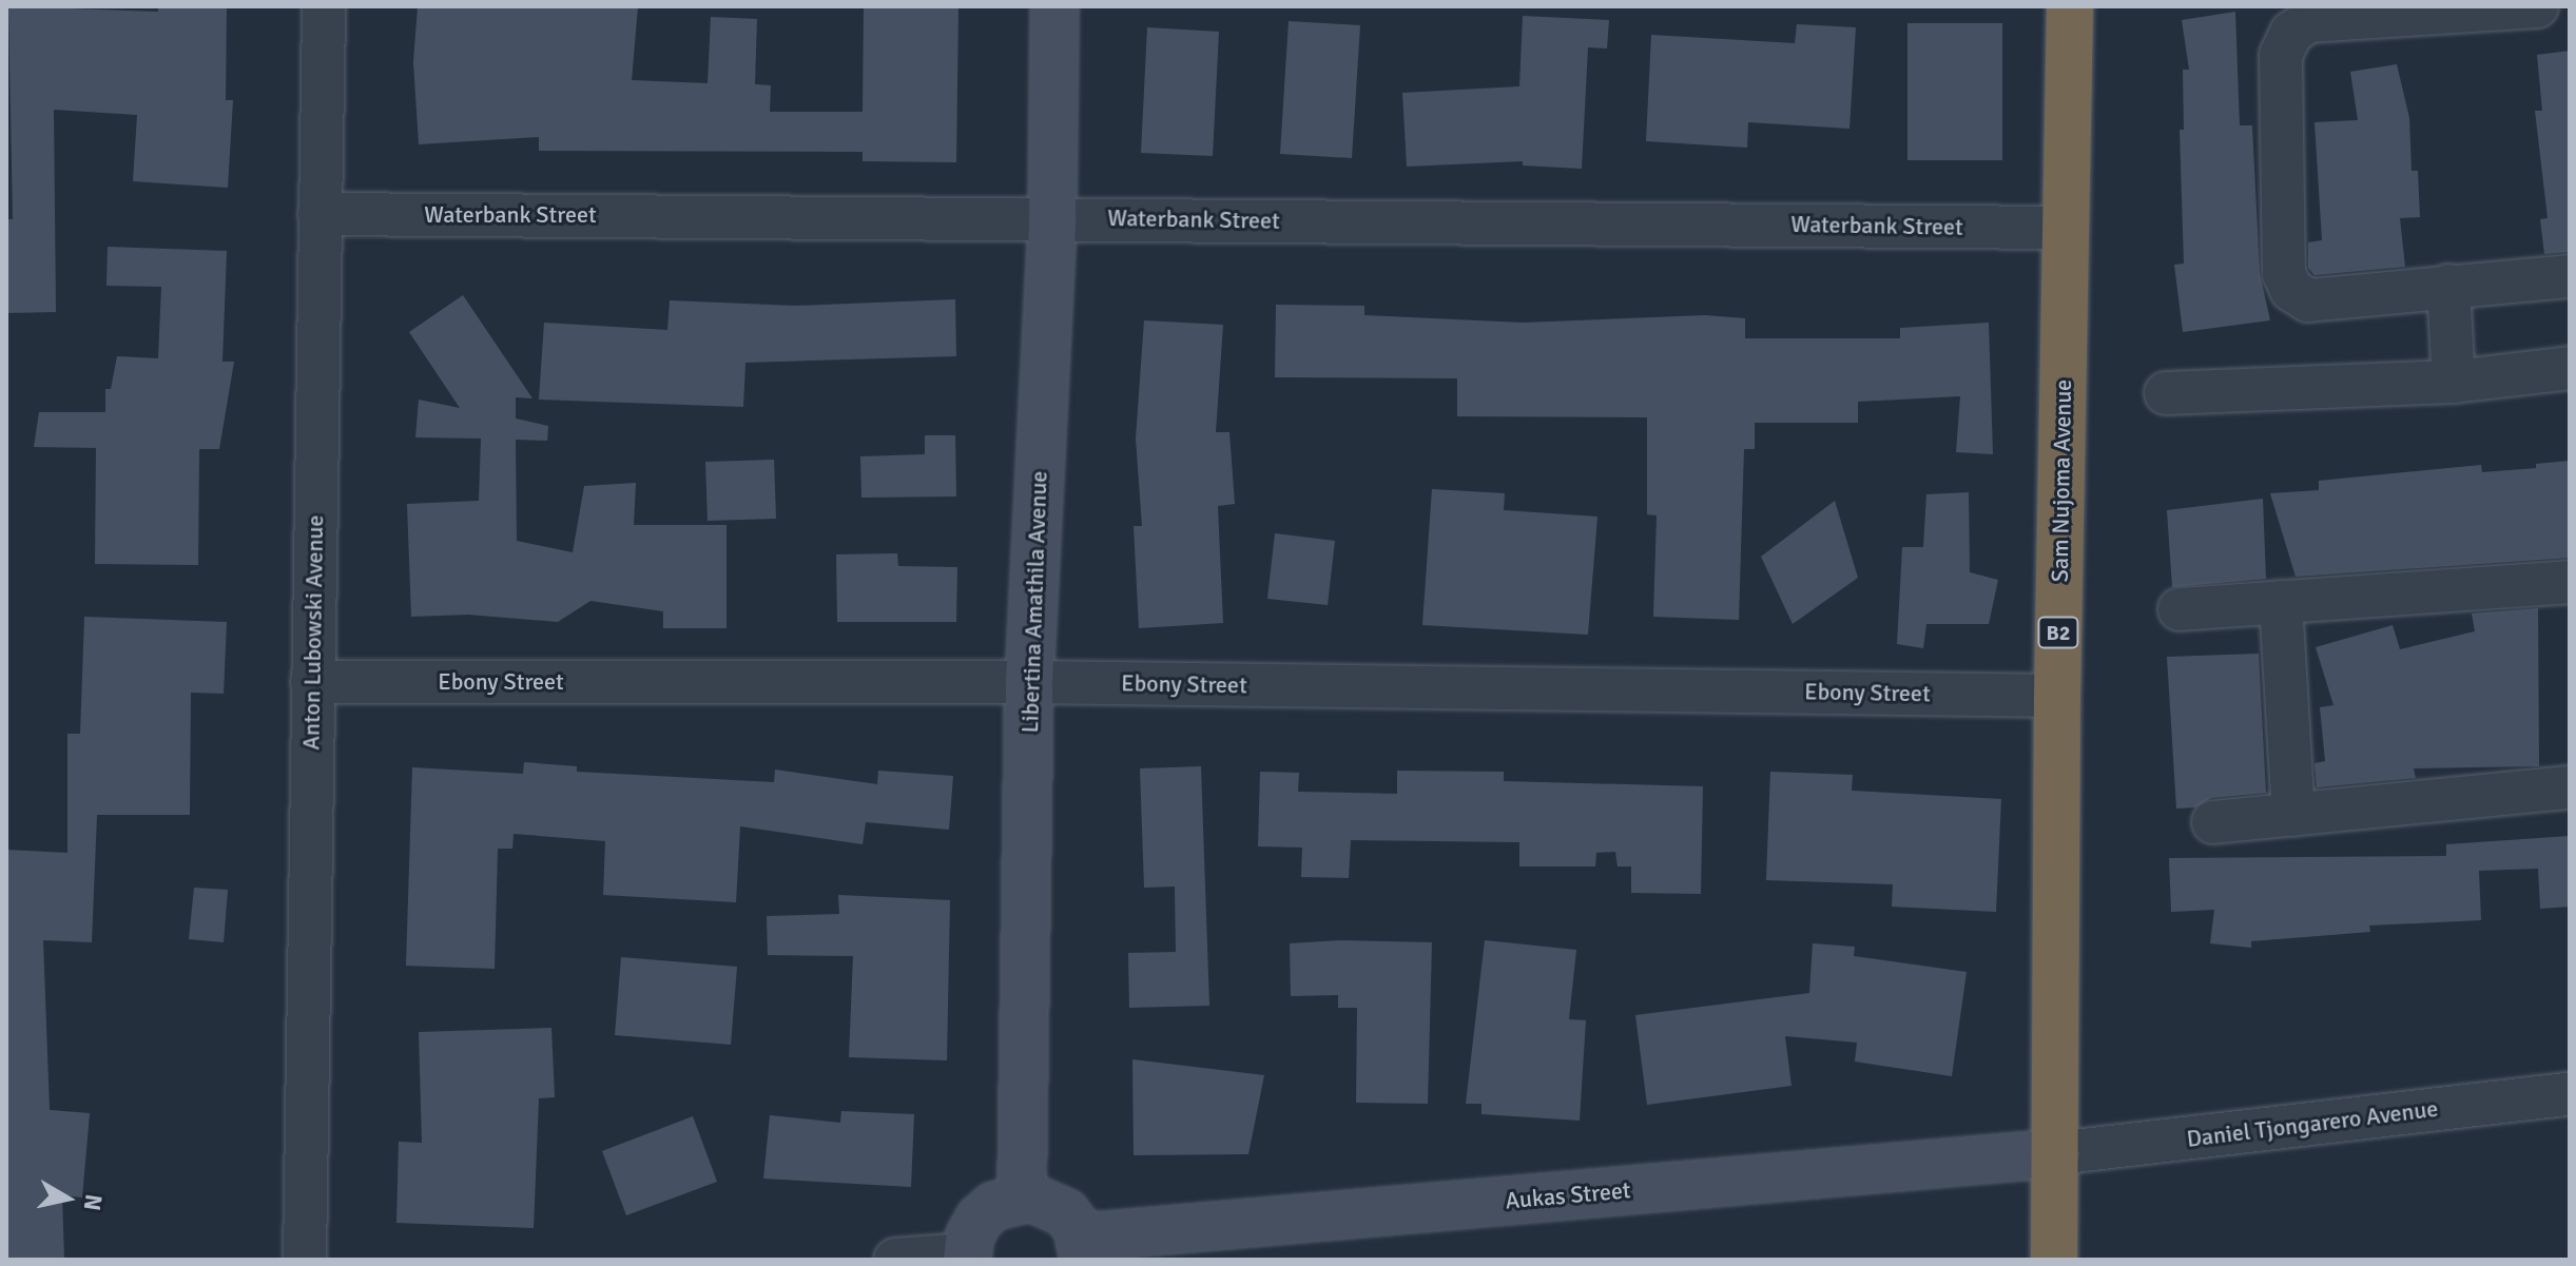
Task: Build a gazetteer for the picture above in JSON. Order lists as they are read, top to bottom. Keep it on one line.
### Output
{"streets":{"highway":["Sam Nujoma Avenue","B2"],"street":["Waterbank Street","Libertina Amathila Avenue","Anton Lubowski Avenue","Ebony Street","Daniel Tjongarero Avenue","Aukas Street"]},"crossings":[["Waterbank Street","Sam Nujoma Avenue"],["Waterbank Street","Libertina Amathila Avenue"],["Waterbank Street","Anton Lubowski Avenue"],["Sam Nujoma Avenue","Ebony Street"],["Sam Nujoma Avenue","Daniel Tjongarero Avenue"],["Sam Nujoma Avenue","Aukas Street"],["Libertina Amathila Avenue","Ebony Street"],["Anton Lubowski Avenue","Ebony Street"],["Daniel Tjongarero Avenue","Aukas Street"]],"north":"right"}
